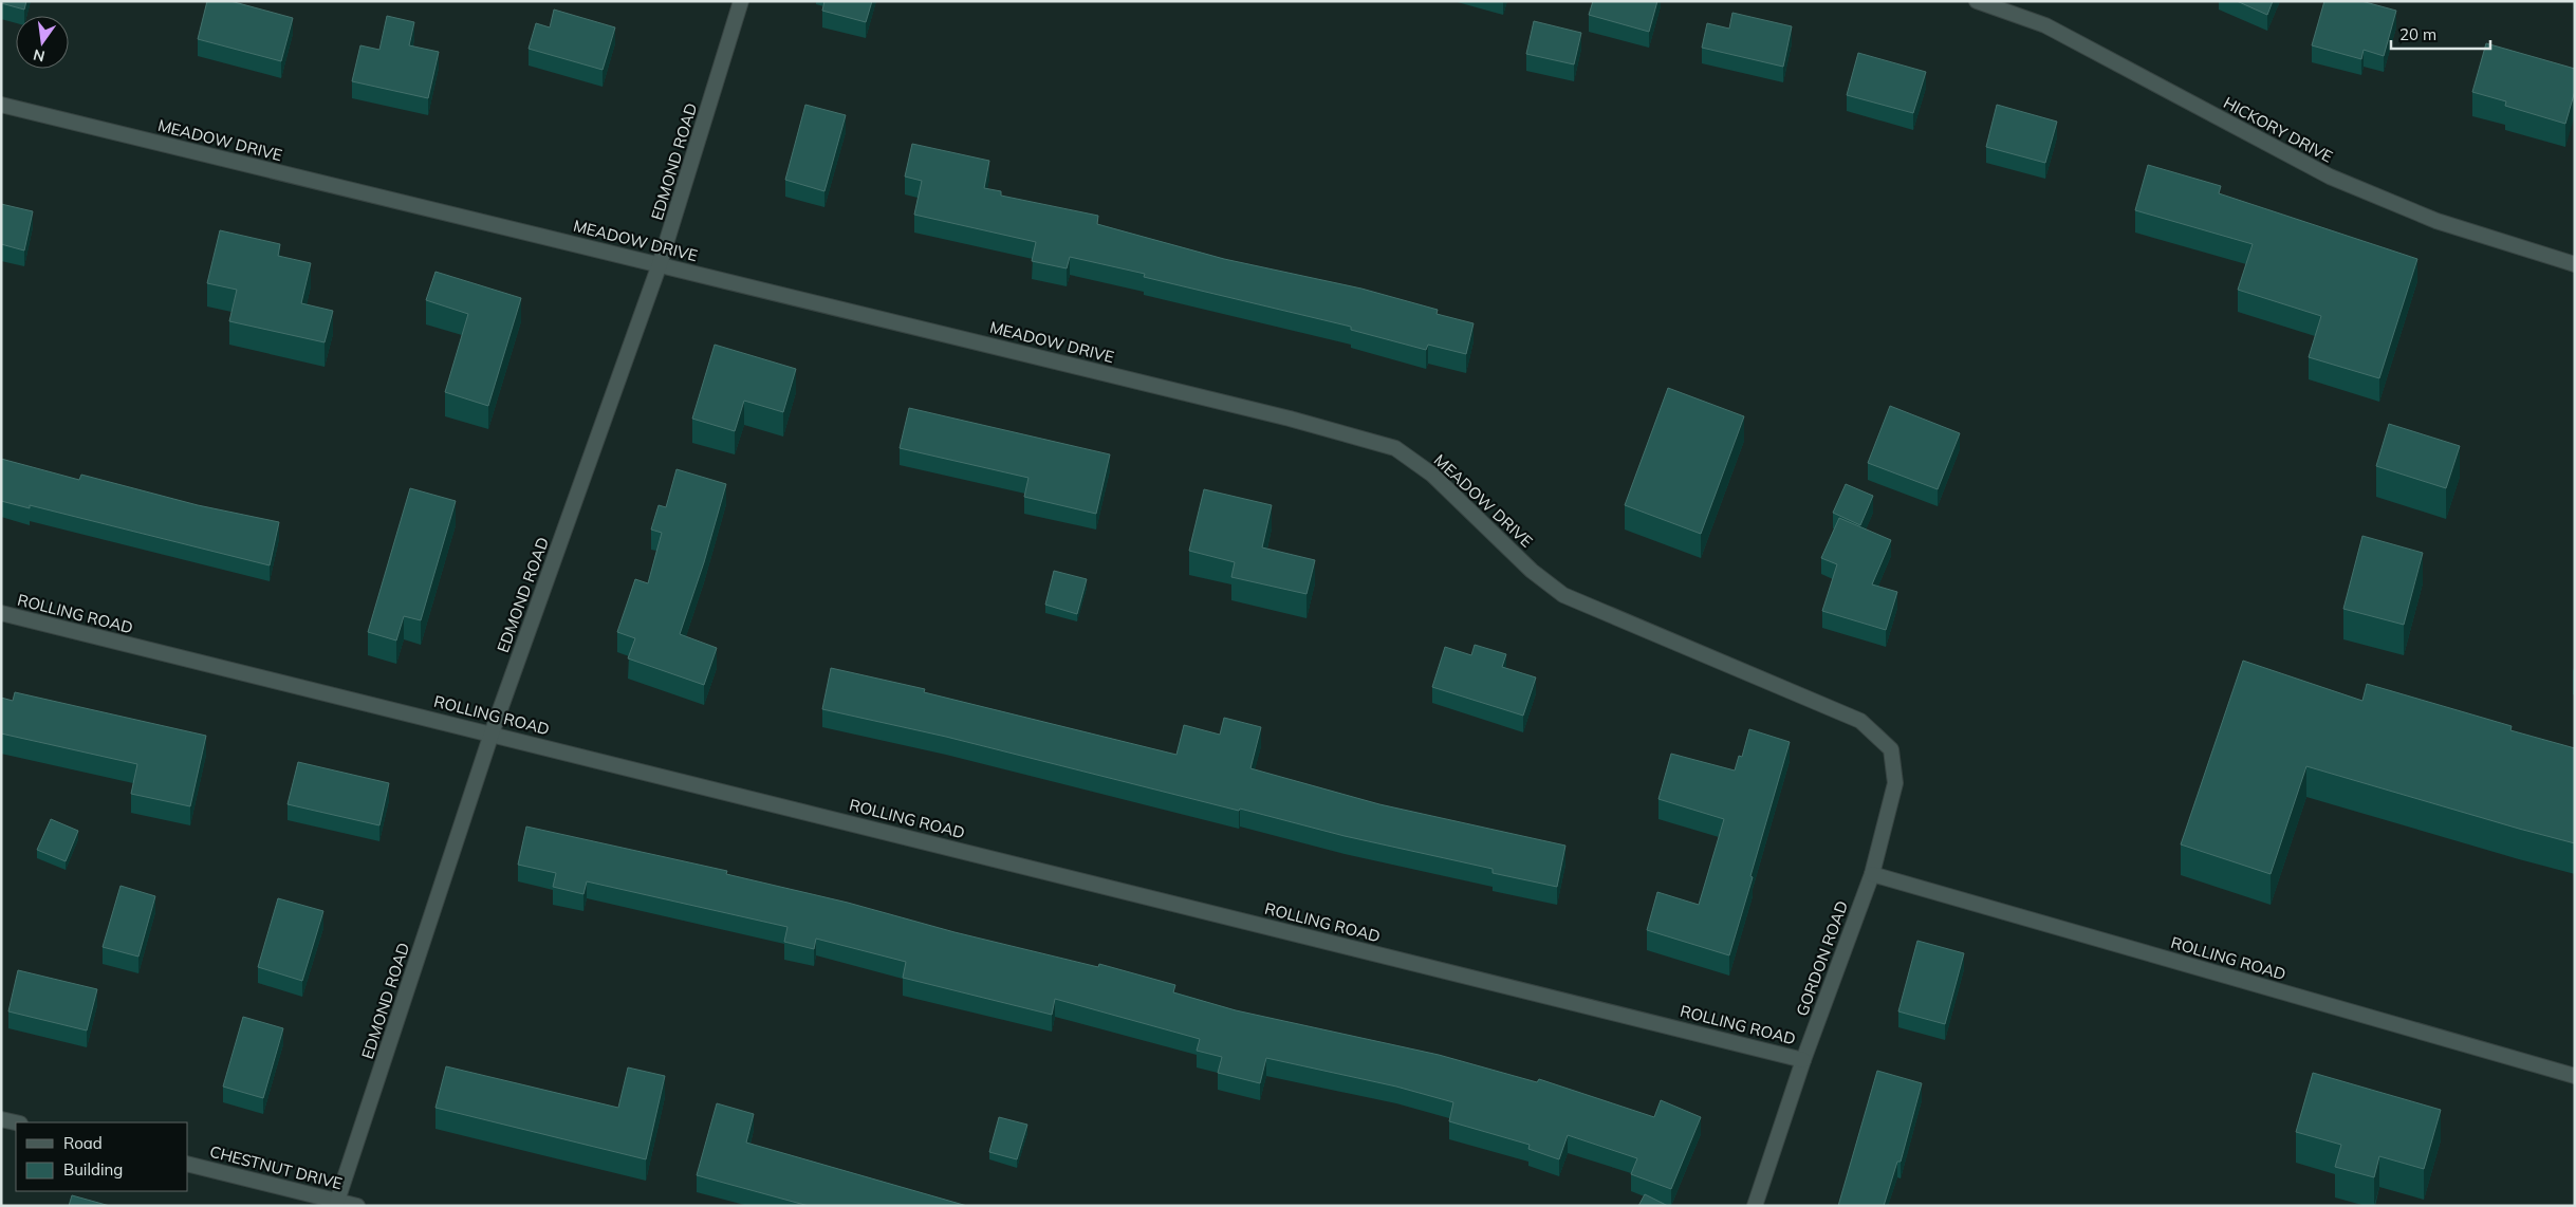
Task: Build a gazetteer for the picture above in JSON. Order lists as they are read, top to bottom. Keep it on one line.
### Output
{"streets":{"street":["HICKORY DRIVE","MEADOW DRIVE","EDMOND ROAD","ROLLING ROAD","GORDON ROAD","CHESTNUT DRIVE"]},"crossings":[["MEADOW DRIVE","EDMOND ROAD"],["MEADOW DRIVE","ROLLING ROAD"],["MEADOW DRIVE","GORDON ROAD"],["EDMOND ROAD","ROLLING ROAD"],["EDMOND ROAD","CHESTNUT DRIVE"],["ROLLING ROAD","GORDON ROAD"]],"legend":["Road","Building"],"scale_bar":"20 m","north":"bottom"}
